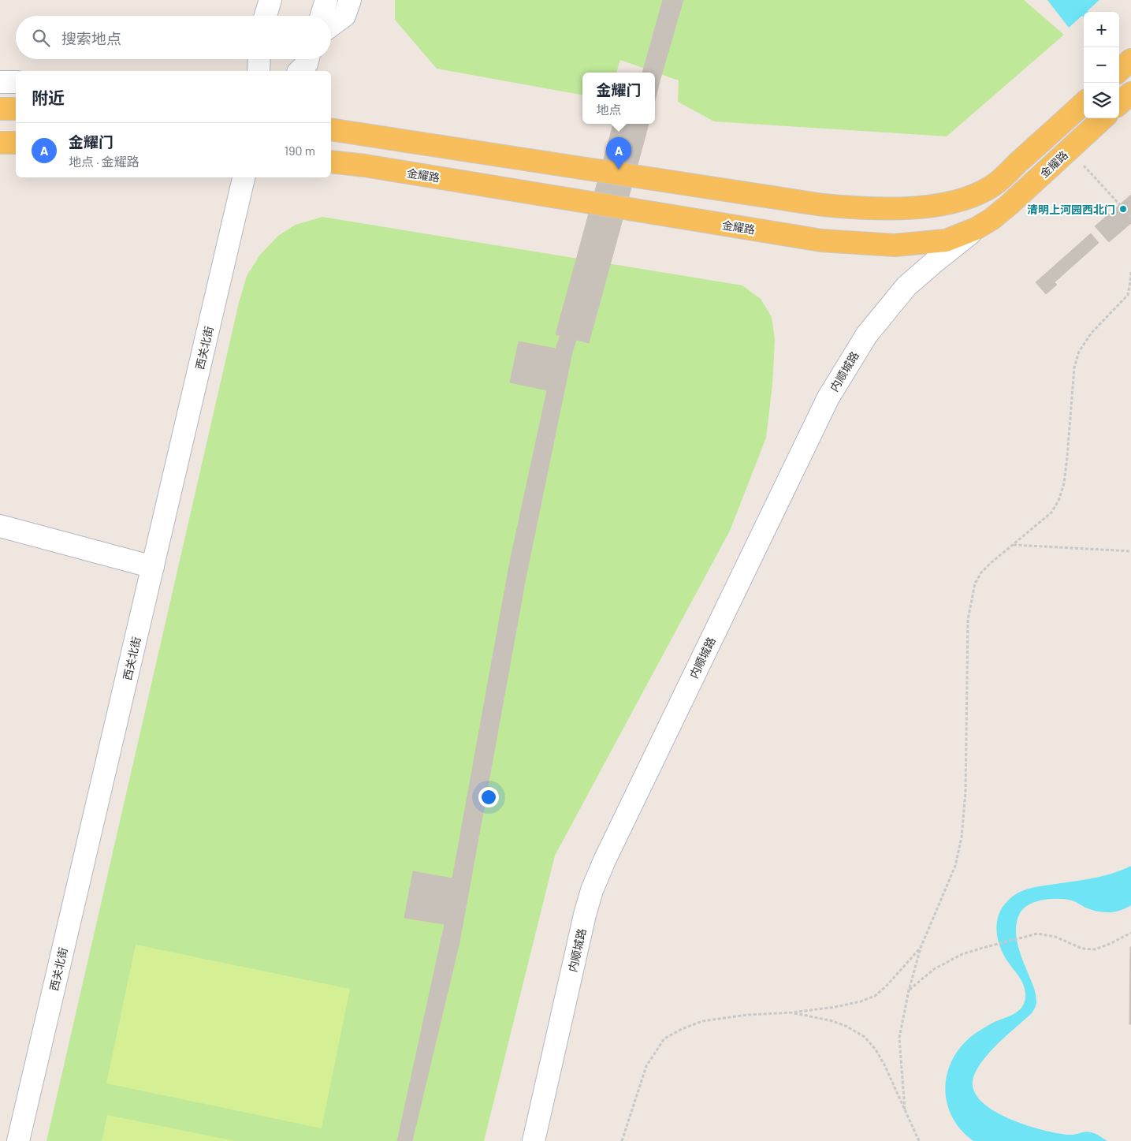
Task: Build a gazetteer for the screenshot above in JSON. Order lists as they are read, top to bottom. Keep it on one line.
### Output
{"streets":{"main road":["金耀路"],"street":["西关北街","内顺城路"]},"crossings":[["金耀路","内顺城路"]],"places":["清明上河园西北门"],"page":{"map_buttons":["+","−"],"search":"搜索地点","heading":"附近","popup":["金耀门","地点"],"list":[{"mark":"A","name":"金耀门","note":"地点 · 金耀路","value":"190 m"}],"pins":"A"}}
